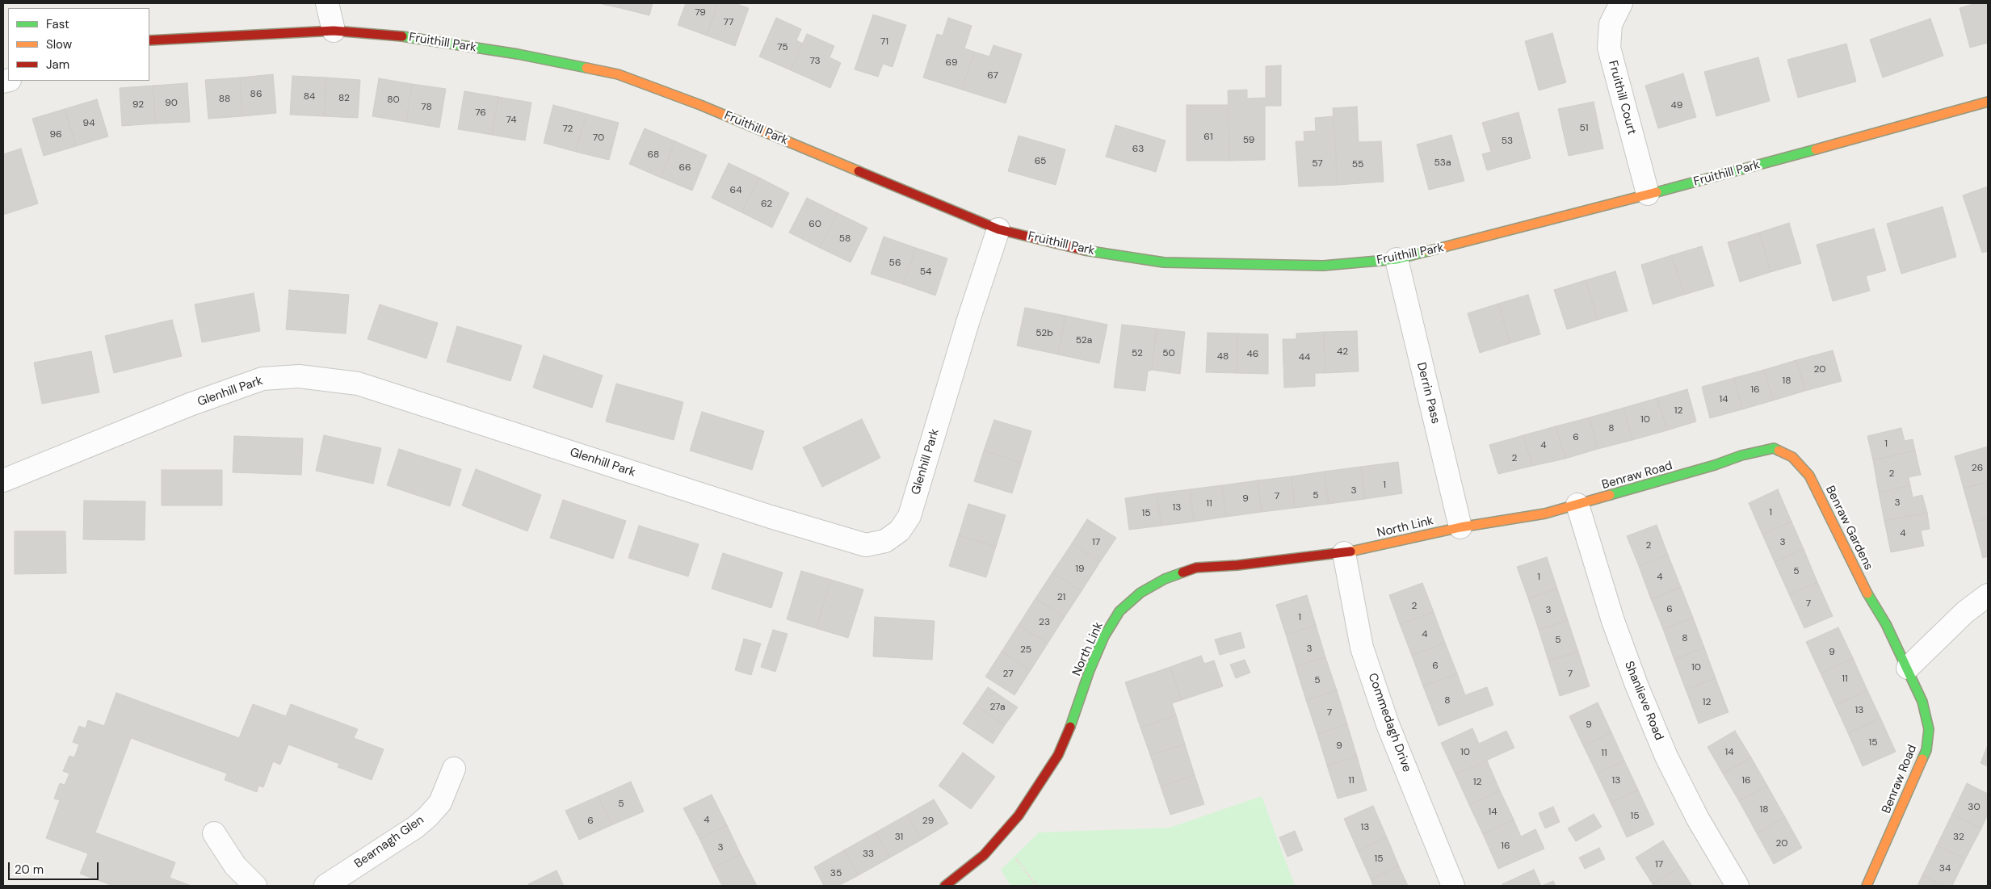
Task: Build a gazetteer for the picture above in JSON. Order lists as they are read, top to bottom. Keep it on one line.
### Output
{"streets":{"street":["Fruithill Park","Fruithill Court","Glenhill Park","Derrin Pass","Benraw Road","North Link","Benraw Gardens","Shanlieve Road","Commedagh Drive","Bearnagh Glen"]},"crossings":[["Fruithill Park","Fruithill Court"],["Fruithill Park","Glenhill Park"],["Fruithill Park","Derrin Pass"],["Derrin Pass","Benraw Road"],["Derrin Pass","North Link"],["Benraw Road","North Link"],["Benraw Road","Benraw Gardens"],["Benraw Road","Shanlieve Road"],["North Link","Commedagh Drive"]],"house_numbers":["79","77","71","75","73","69","67","86","84","82","88","80","90","92","49","78","76","74","94","51","72","96","61","70","59","53","63","68","65","53a","57","55","66","64","62","60","58","56","54","52b","52a","42","52","50","46","48","44","20","18","16","14","12","10","8","6","1","4","2","26","2","1","3","5","7","9","3","11","13","1","15","4","17","3","2","19","5","1","4","21","7","2","6","3","1","23","4","8","5","3","25","9","6","10","27","7","11","5","8","12","27a","13","7","9","15","9","10","14","11","11","13","16","12","5","30","18","14","15","4","6","29","13","31","32","20","16","3","33","15","17","34","35"],"legend":["Fast","Slow","Jam"],"scale_bar":"20 m"}
